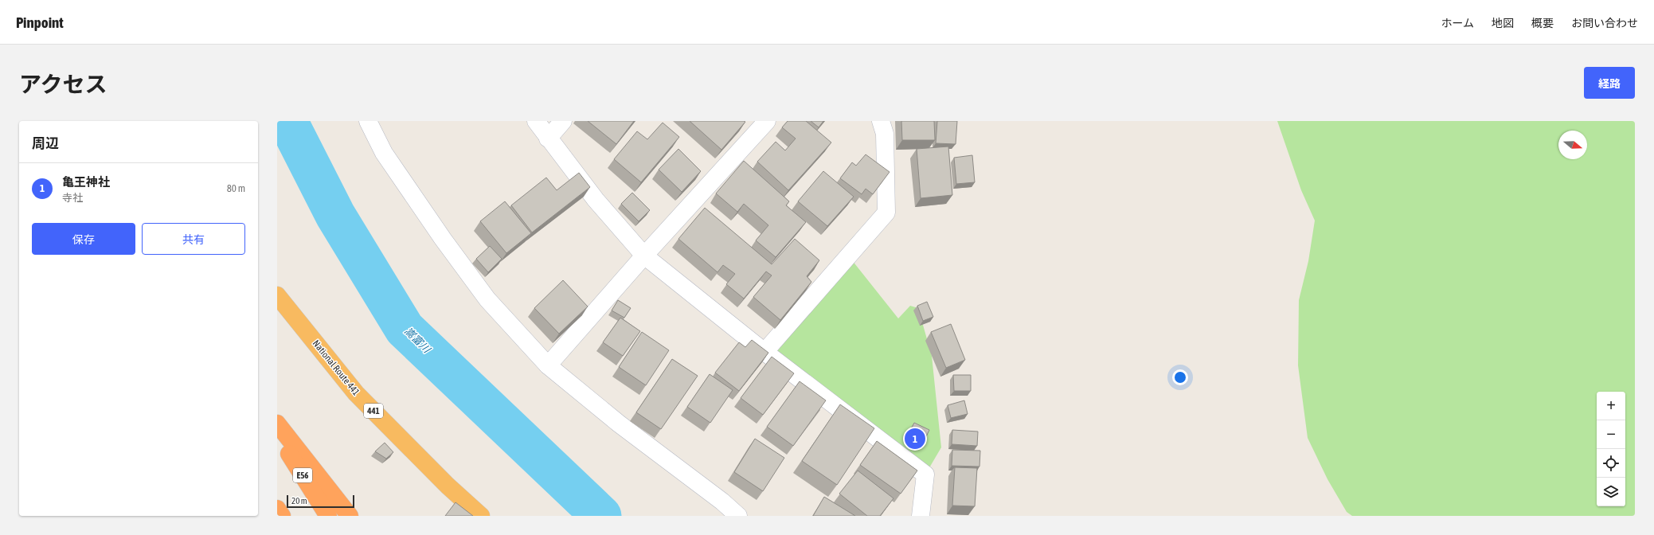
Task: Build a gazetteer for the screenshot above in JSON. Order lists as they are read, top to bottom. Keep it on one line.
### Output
{"streets":{"highway":["National Route 441","441","E56"]},"water":["嵩富川"],"scale_bar":"20 m","north":"right","page":{"header":"Pinpoint","nav":["ホーム","地図","概要","お問い合わせ"],"title":"アクセス","buttons":["経路",["保存","共有"]],"heading":"周辺","list":[{"mark":"1","name":"亀王神社","note":"寺社","value":"80 m"}],"map_buttons":["+","−"],"pins":"1","scale":"20 m"}}
